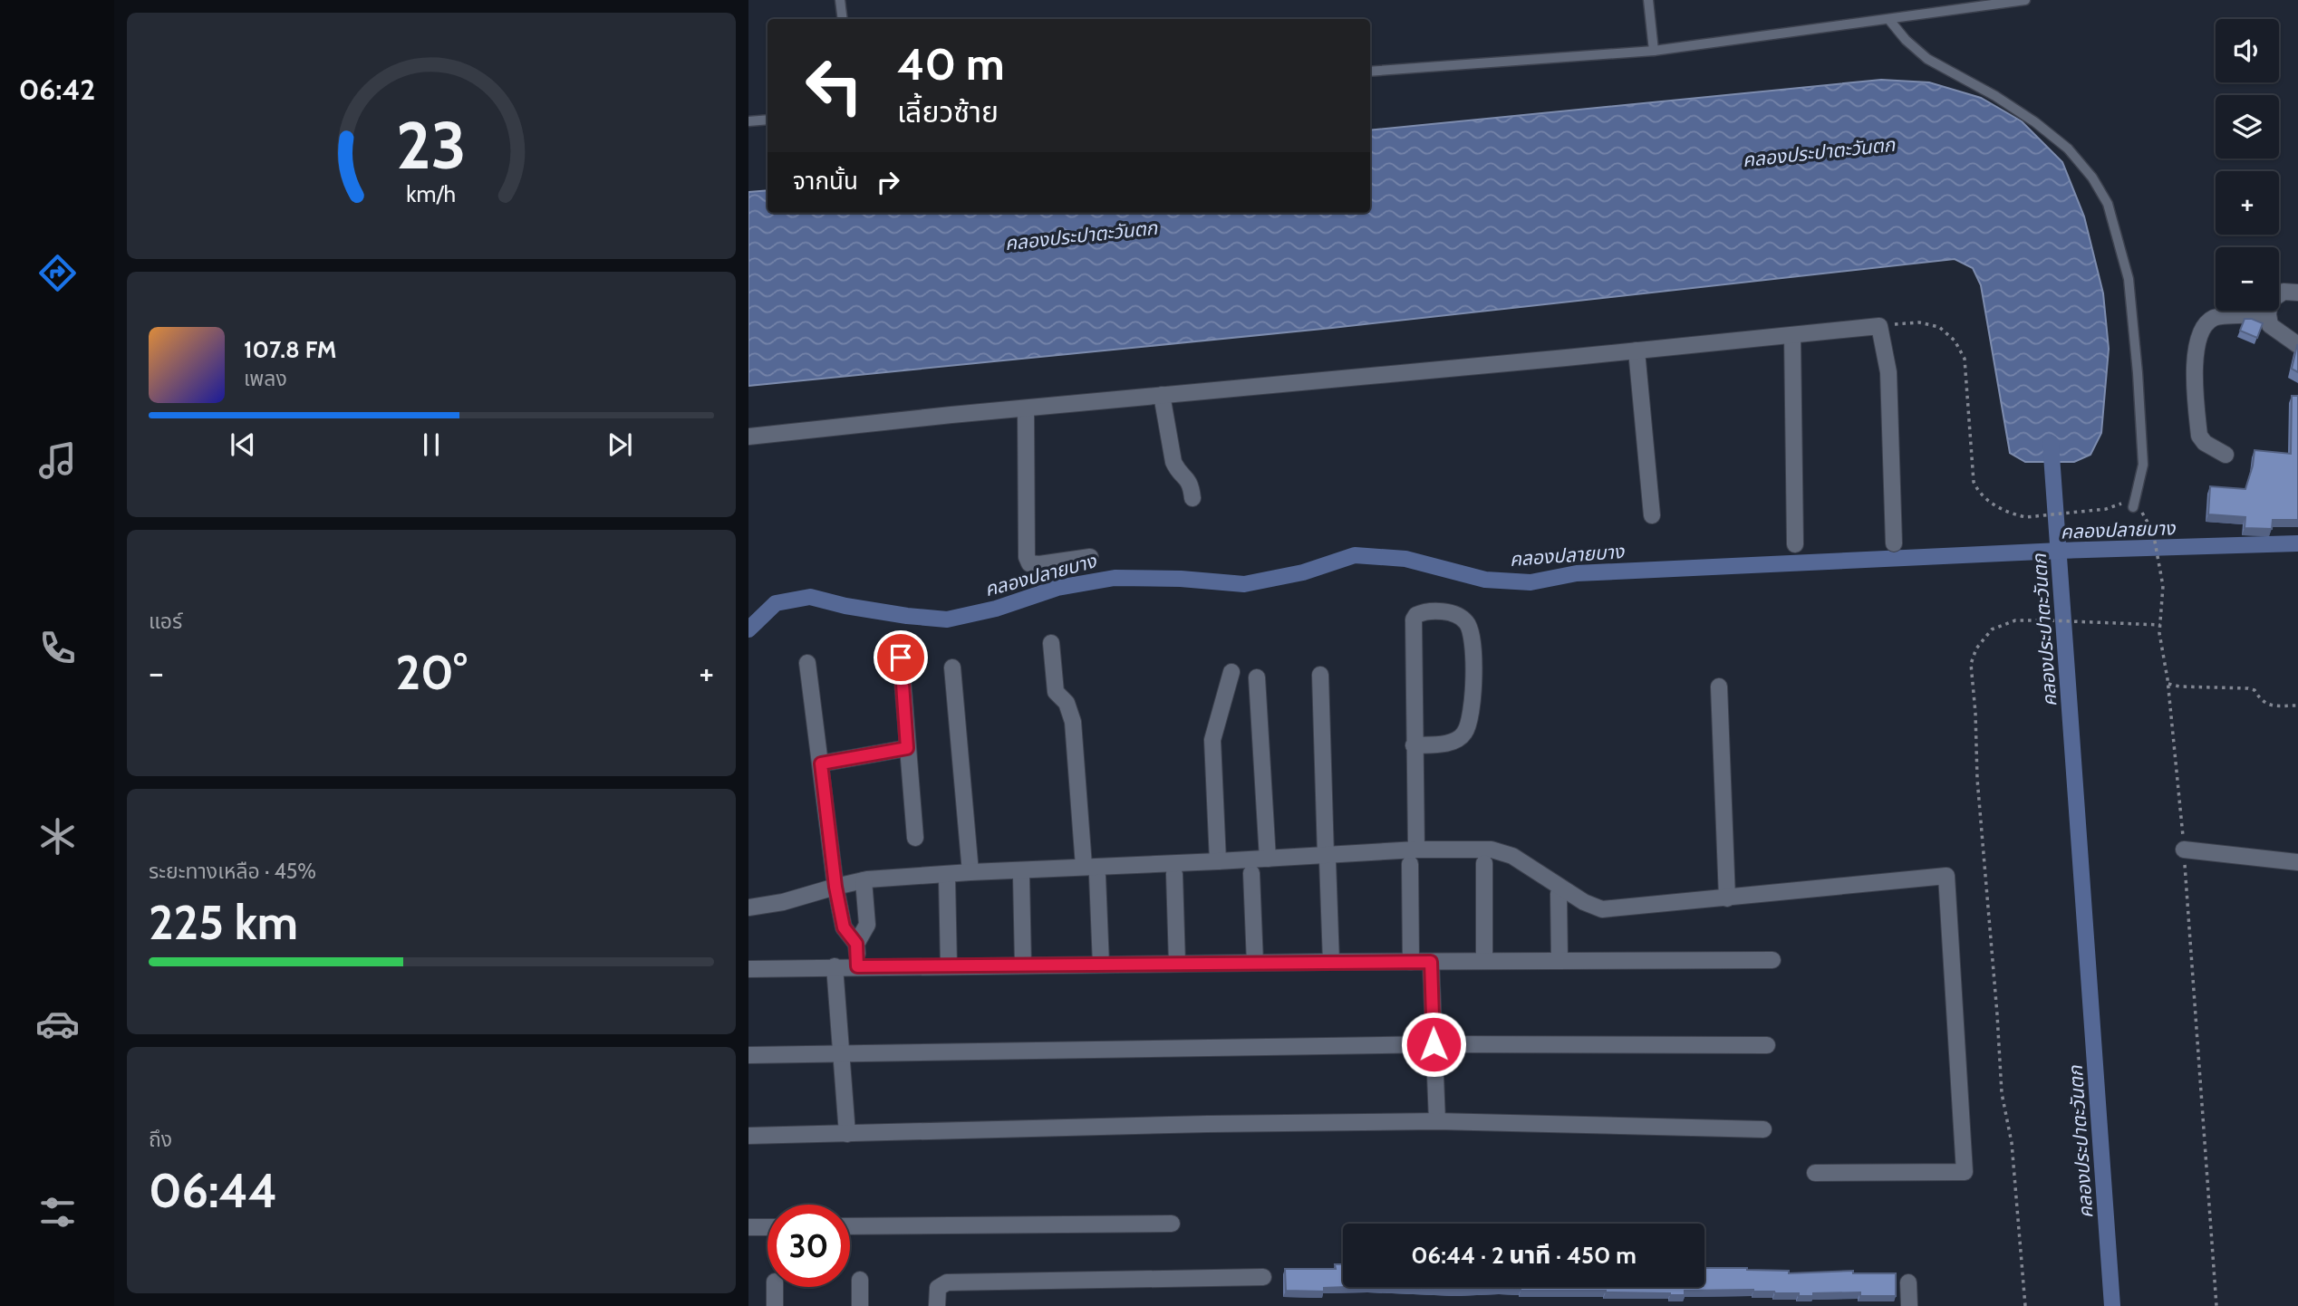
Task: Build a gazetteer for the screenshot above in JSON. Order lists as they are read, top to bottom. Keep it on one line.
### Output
{"water":["คลองประปาตะวันตก","คลองปลายบาง"],"page":{"tabs":"06:42","map_buttons":["+","−"],"turn":["40 m","เลี้ยวซ้าย"],"then":"จากนั้น","song":["107.8 FM","เพลง"],"tile":["แอร์",["ระยะทางเหลือ · 45%","225 km"],["ถึง","06:44"]],"heat":["−","20°","+"],"limit":"30","trip":"06:44 · 2 นาที · 450 m","gauge":["23","km/h"]}}
